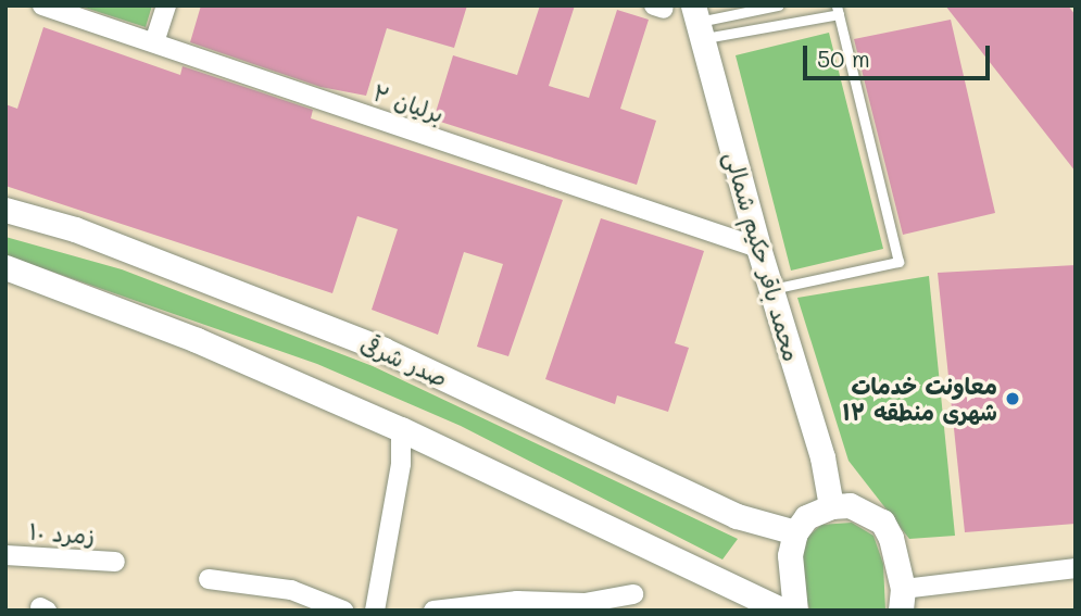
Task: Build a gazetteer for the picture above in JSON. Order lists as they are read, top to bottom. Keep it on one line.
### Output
{"streets":{"street":["برلیان ۲","محمد باقر حکیم شمالی","صدر شرقی","زمرد ۱۰"]},"crossings":[["برلیان ۲","محمد باقر حکیم شمالی"]],"places":["معاونت خدمات شهری منطقه ۱۲"],"scale_bar":"50 m"}
